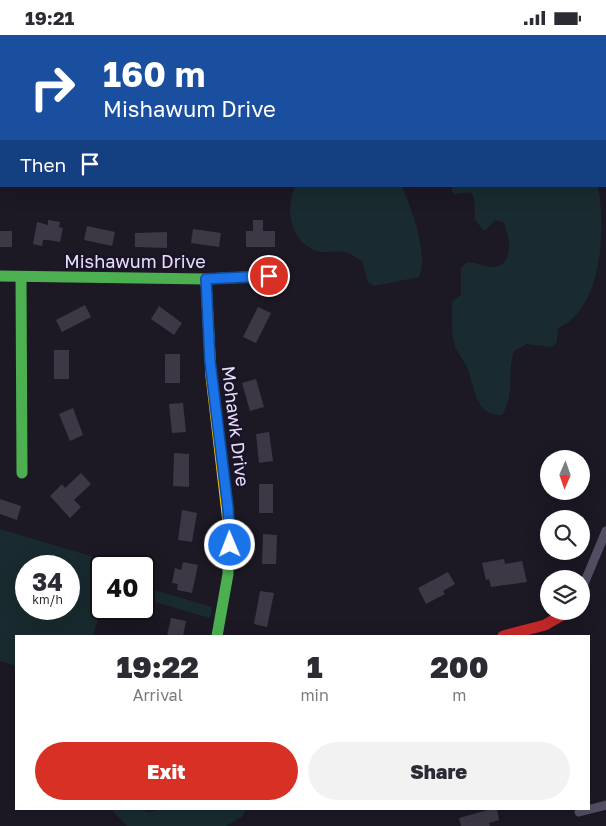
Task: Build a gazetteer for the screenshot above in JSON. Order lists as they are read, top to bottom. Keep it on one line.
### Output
{"streets":{"street":["Mishawum Drive","Mohawk Drive"]},"crossings":[["Mishawum Drive","Mohawk Drive"]],"north":"bottom","page":{"status":"19:21","turn":["160 m","Mishawum Drive"],"then":"Then","speed":"34 km/h","limit":"40","eta":["19:22","Arrival","1","min","200","m"],"buttons":["Exit","Share"]}}
